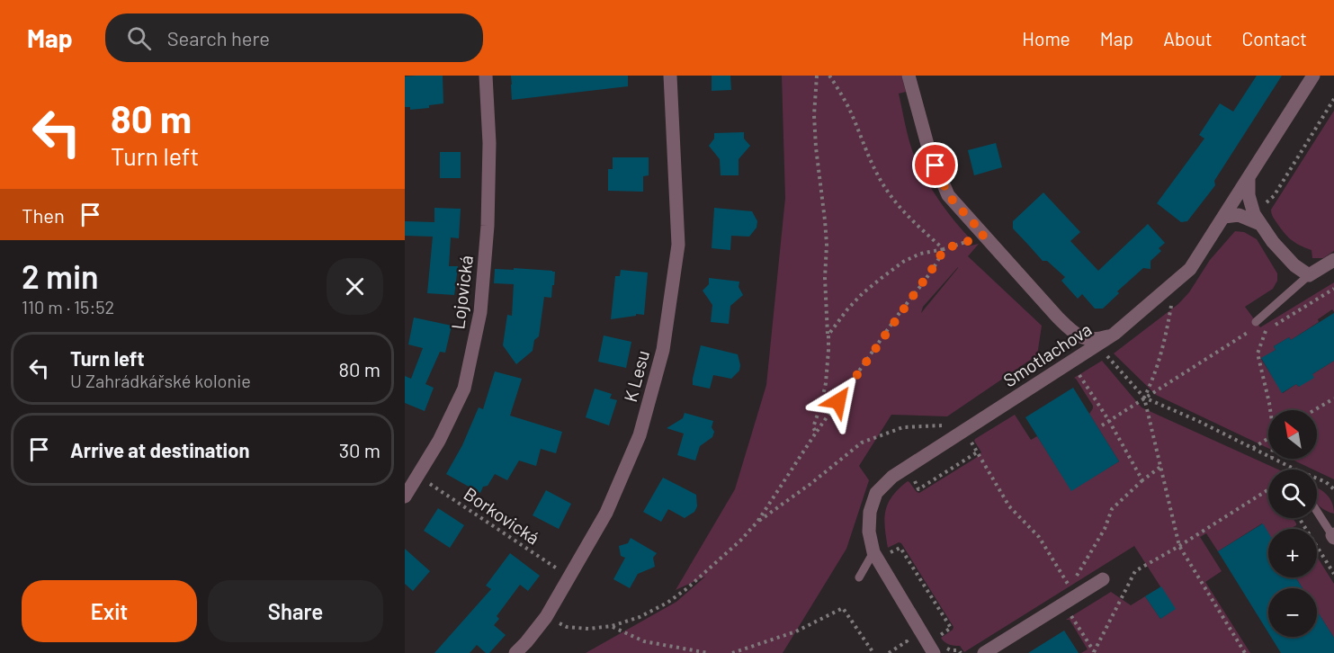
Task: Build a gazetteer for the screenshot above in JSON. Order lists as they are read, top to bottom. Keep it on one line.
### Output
{"streets":{"street":["Lojovická","Smotlachova","K Lesu"],"path":["Borkovická"]},"crossings":[["Lojovická","Borkovická"],["K Lesu","Borkovická"]],"north":"top left","page":{"header":"Map","search":"Search here","nav":["Home","Map","About","Contact"],"turn":["80 m","Turn left"],"then":"Then","heading":["2 min","110 m · 15:52"],"list":[{"name":"Turn left","note":"U Zahrádkářské kolonie","value":"80 m"},{"name":"Arrive at destination","value":"30 m"}],"map_buttons":["+","−"],"buttons":["Exit","Share"]}}
